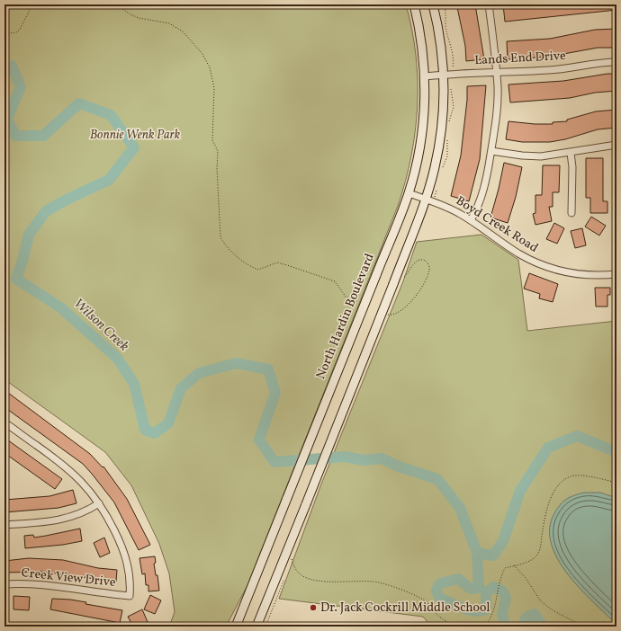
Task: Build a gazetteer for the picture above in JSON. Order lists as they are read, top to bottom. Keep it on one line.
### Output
{"streets":{"main road":["North Hardin Boulevard"],"street":["Lands End Drive","Boyd Creek Road","Creek View Drive"]},"crossings":[["Lands End Drive","North Hardin Boulevard"],["Boyd Creek Road","North Hardin Boulevard"]],"water":["Wilson Creek"],"parks":["Bonnie Wenk Park"],"places":["Dr. Jack Cockrill Middle School"]}
